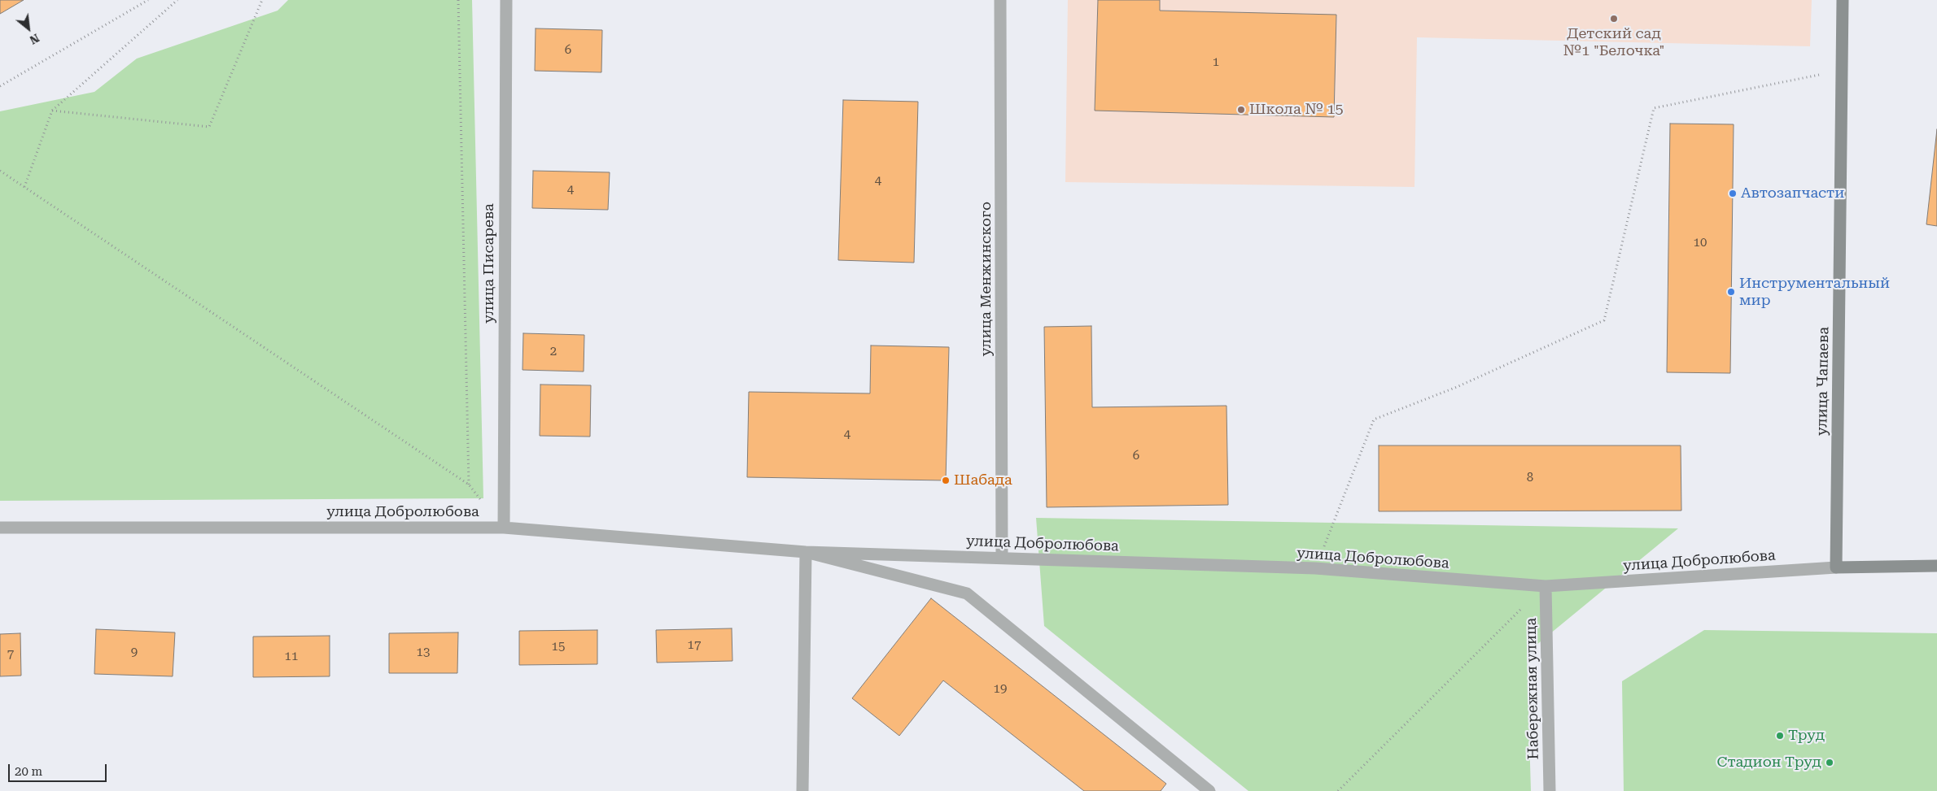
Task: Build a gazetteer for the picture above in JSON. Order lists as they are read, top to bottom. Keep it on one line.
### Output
{"streets":{"main road":["улица Чапаева","улица Добролюбова"],"street":["улица Писарева","улица Менжинского","Набережная улица"]},"crossings":[["улица Писарева","улица Добролюбова"],["улица Менжинского","улица Добролюбова"],["улица Чапаева","улица Добролюбова"],["улица Добролюбова","Набережная улица"]],"places":["Детский сад №1 \"Белочка\"","Школа № 15","Автозапчасти","Инструментальный мир","Шабада","Труд","Стадион Труд"],"house_numbers":["6","1","4","4","10","2","4","6","8","17","15","9","13","7","11","19"],"scale_bar":"20 m","north":"bottom right"}
